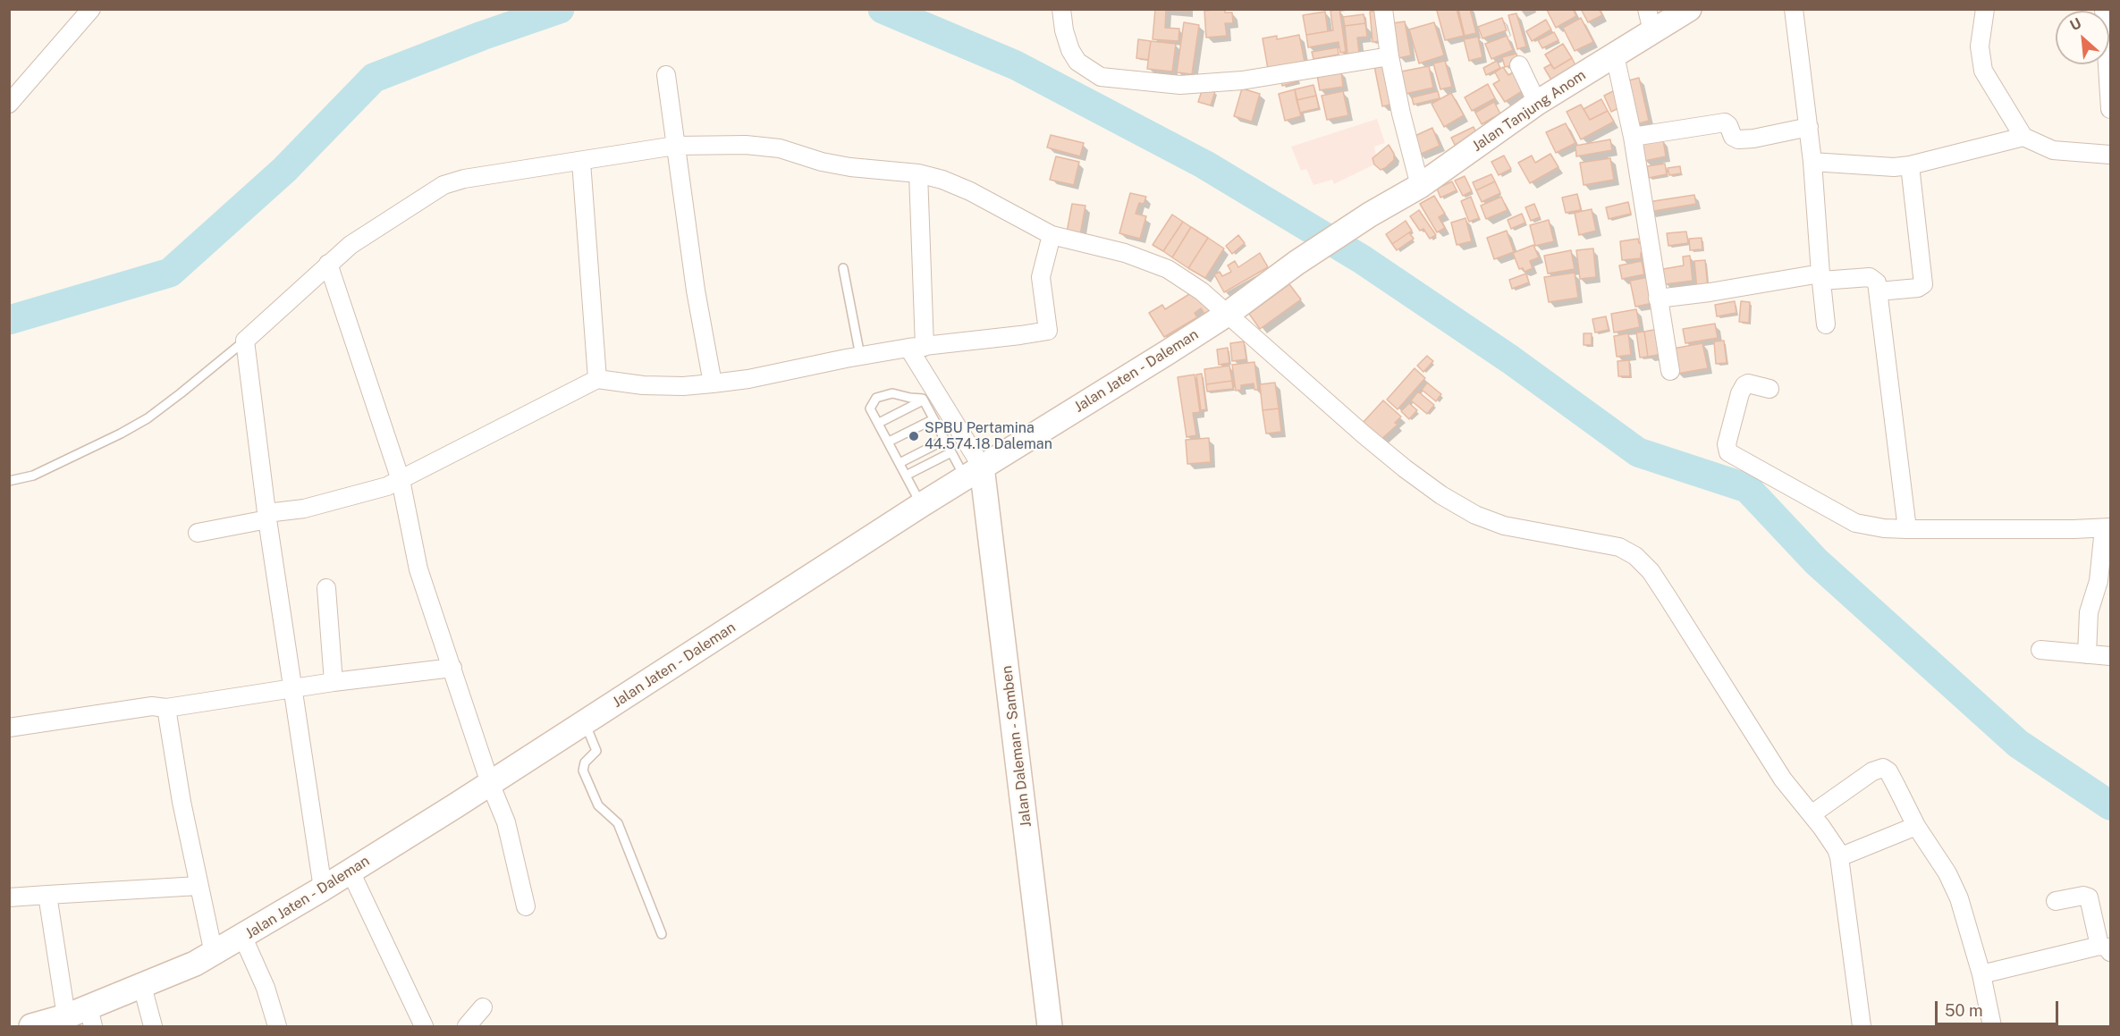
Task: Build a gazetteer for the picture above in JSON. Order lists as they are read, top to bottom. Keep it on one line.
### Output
{"streets":{"main road":["Jalan Tanjung Anom","Jalan Jaten - Daleman","Jalan Daleman - Samben"]},"crossings":[["Jalan Tanjung Anom","Jalan Jaten - Daleman"],["Jalan Jaten - Daleman","Jalan Daleman - Samben"]],"places":["SPBU Pertamina 44.574.18 Daleman"],"scale_bar":"50 m","north":"top left"}
